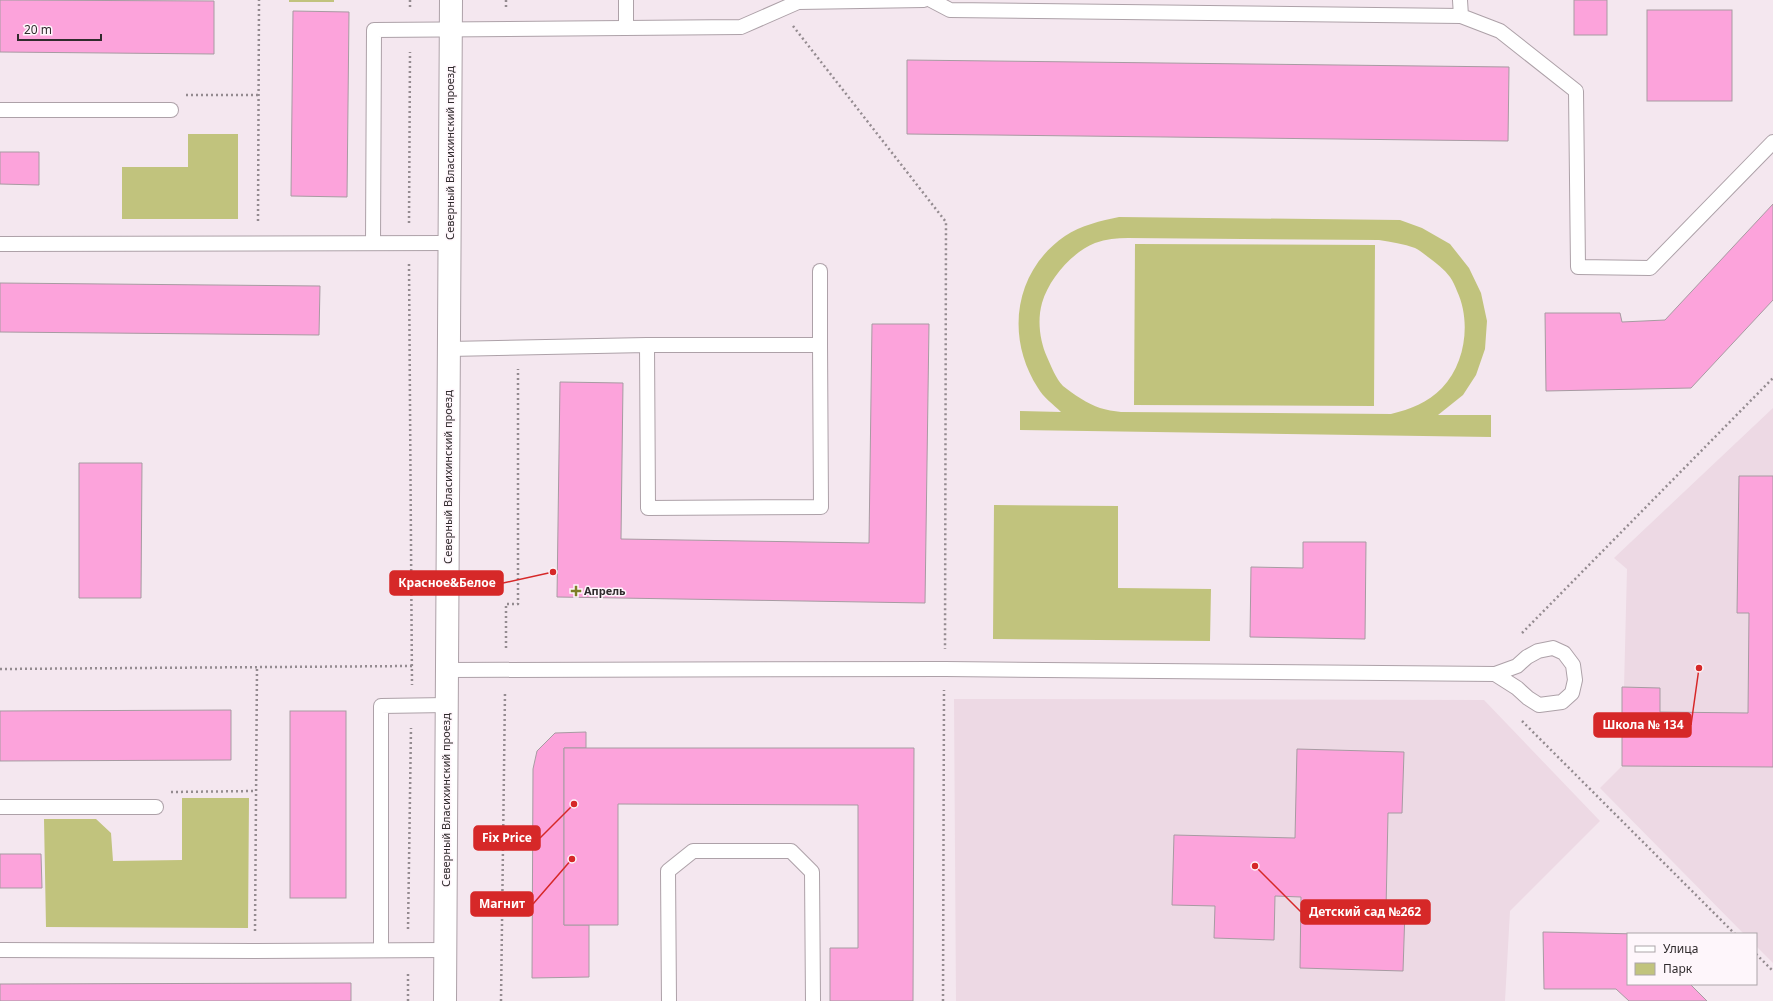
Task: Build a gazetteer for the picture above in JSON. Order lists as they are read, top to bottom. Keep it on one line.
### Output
{"streets":{"street":["Северный Власихинский проезд"]},"places":{"other":["Красное&Белое","Школа № 134","Fix Price","Магнит","Детский сад №262"],"health":["Апрель"]},"legend":["Улица","Парк"],"scale_bar":"20 m"}
